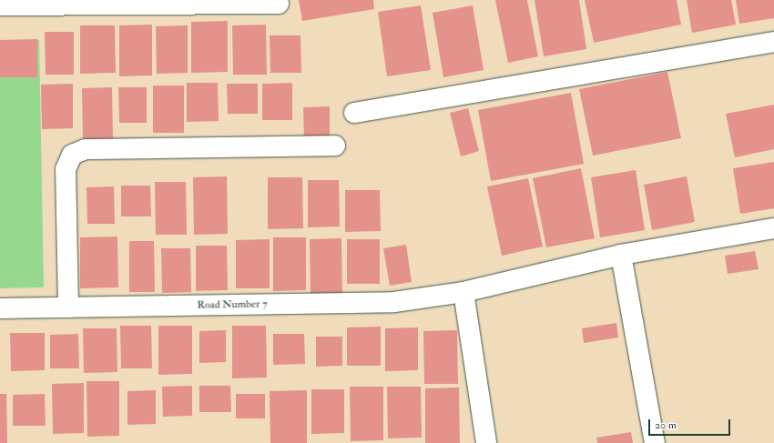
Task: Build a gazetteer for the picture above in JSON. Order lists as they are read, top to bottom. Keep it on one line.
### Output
{"streets":{"street":["Road Number 7"]},"scale_bar":"20 m"}
